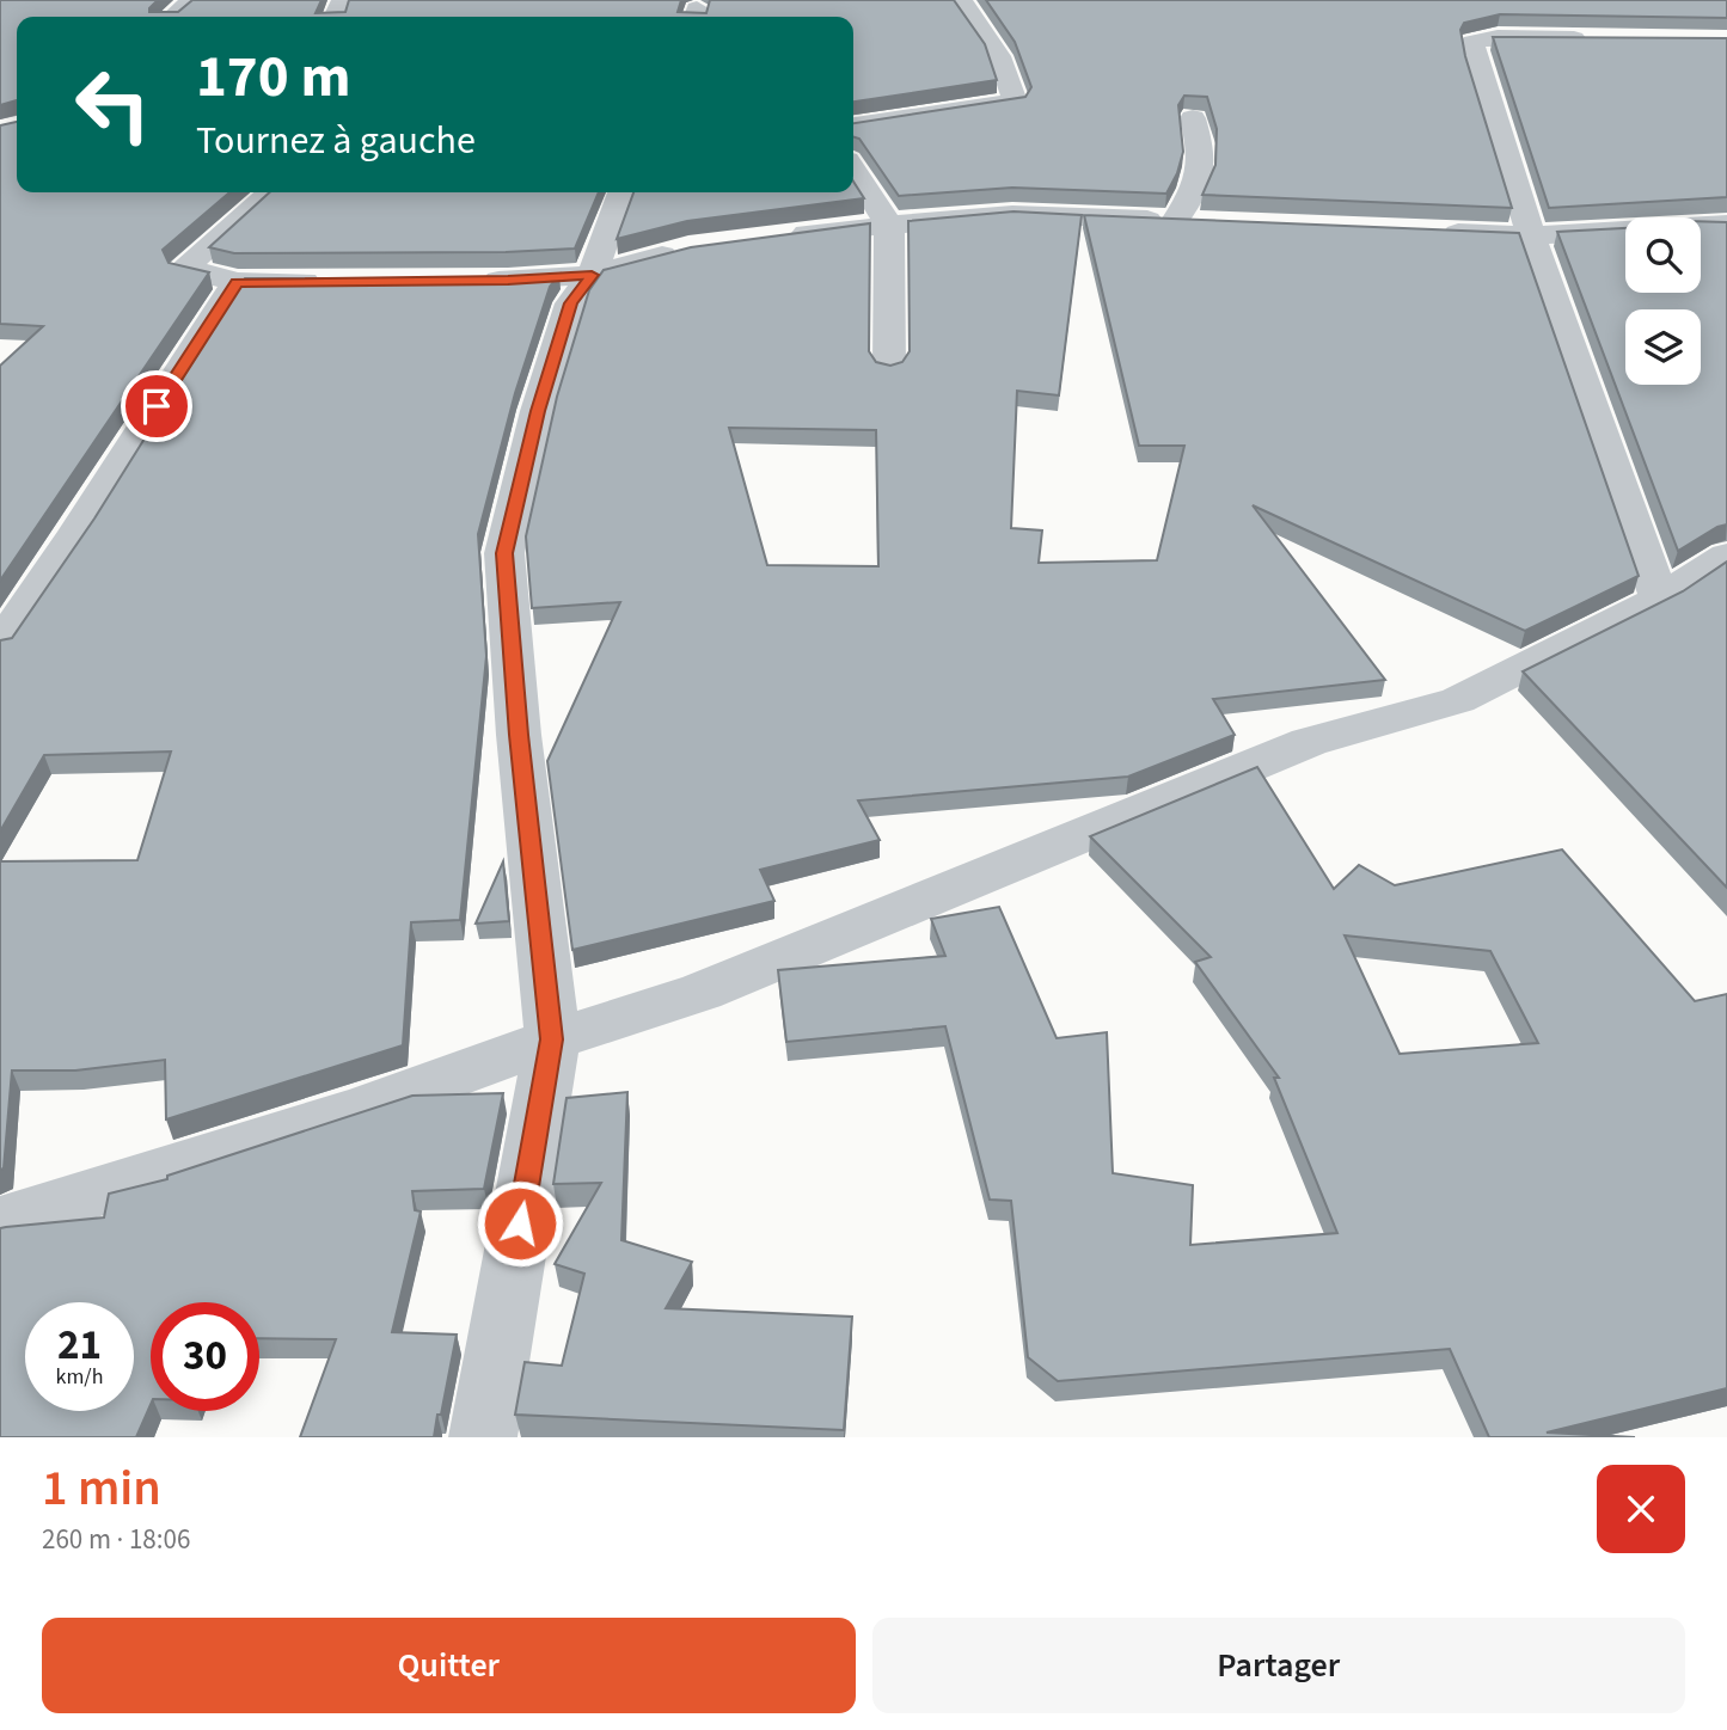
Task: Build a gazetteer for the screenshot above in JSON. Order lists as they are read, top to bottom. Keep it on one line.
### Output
{"page":{"turn":["170 m","Tournez à gauche"],"speed":"21 km/h","limit":"30","heading":["1 min","260 m · 18:06"],"buttons":["Quitter","Partager"]}}
